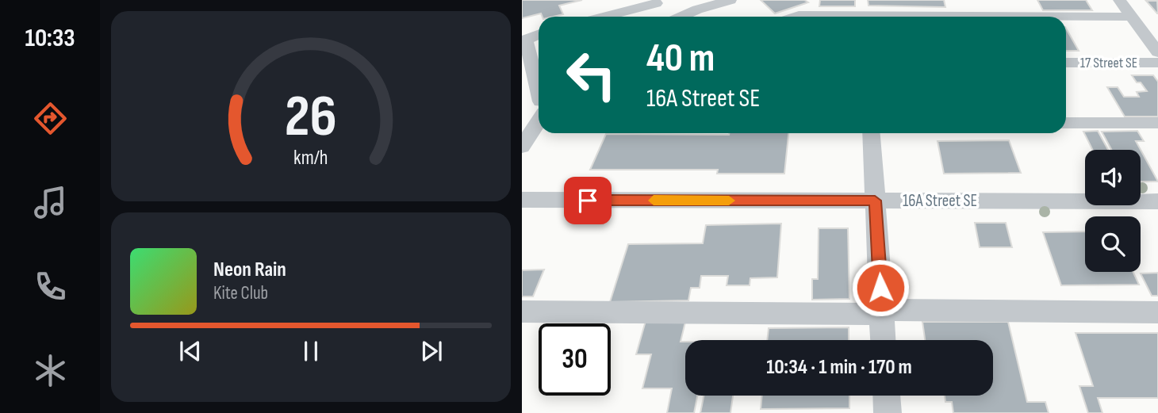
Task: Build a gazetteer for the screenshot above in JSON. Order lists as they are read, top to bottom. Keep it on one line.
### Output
{"streets":{"street":["17 Street SE","16A Street SE"]},"page":{"tabs":"10:33","turn":["40 m","16A Street SE"],"song":["Neon Rain","Kite Club"],"limit":"30","trip":"10:34 · 1 min · 170 m","gauge":["26","km/h"]}}
